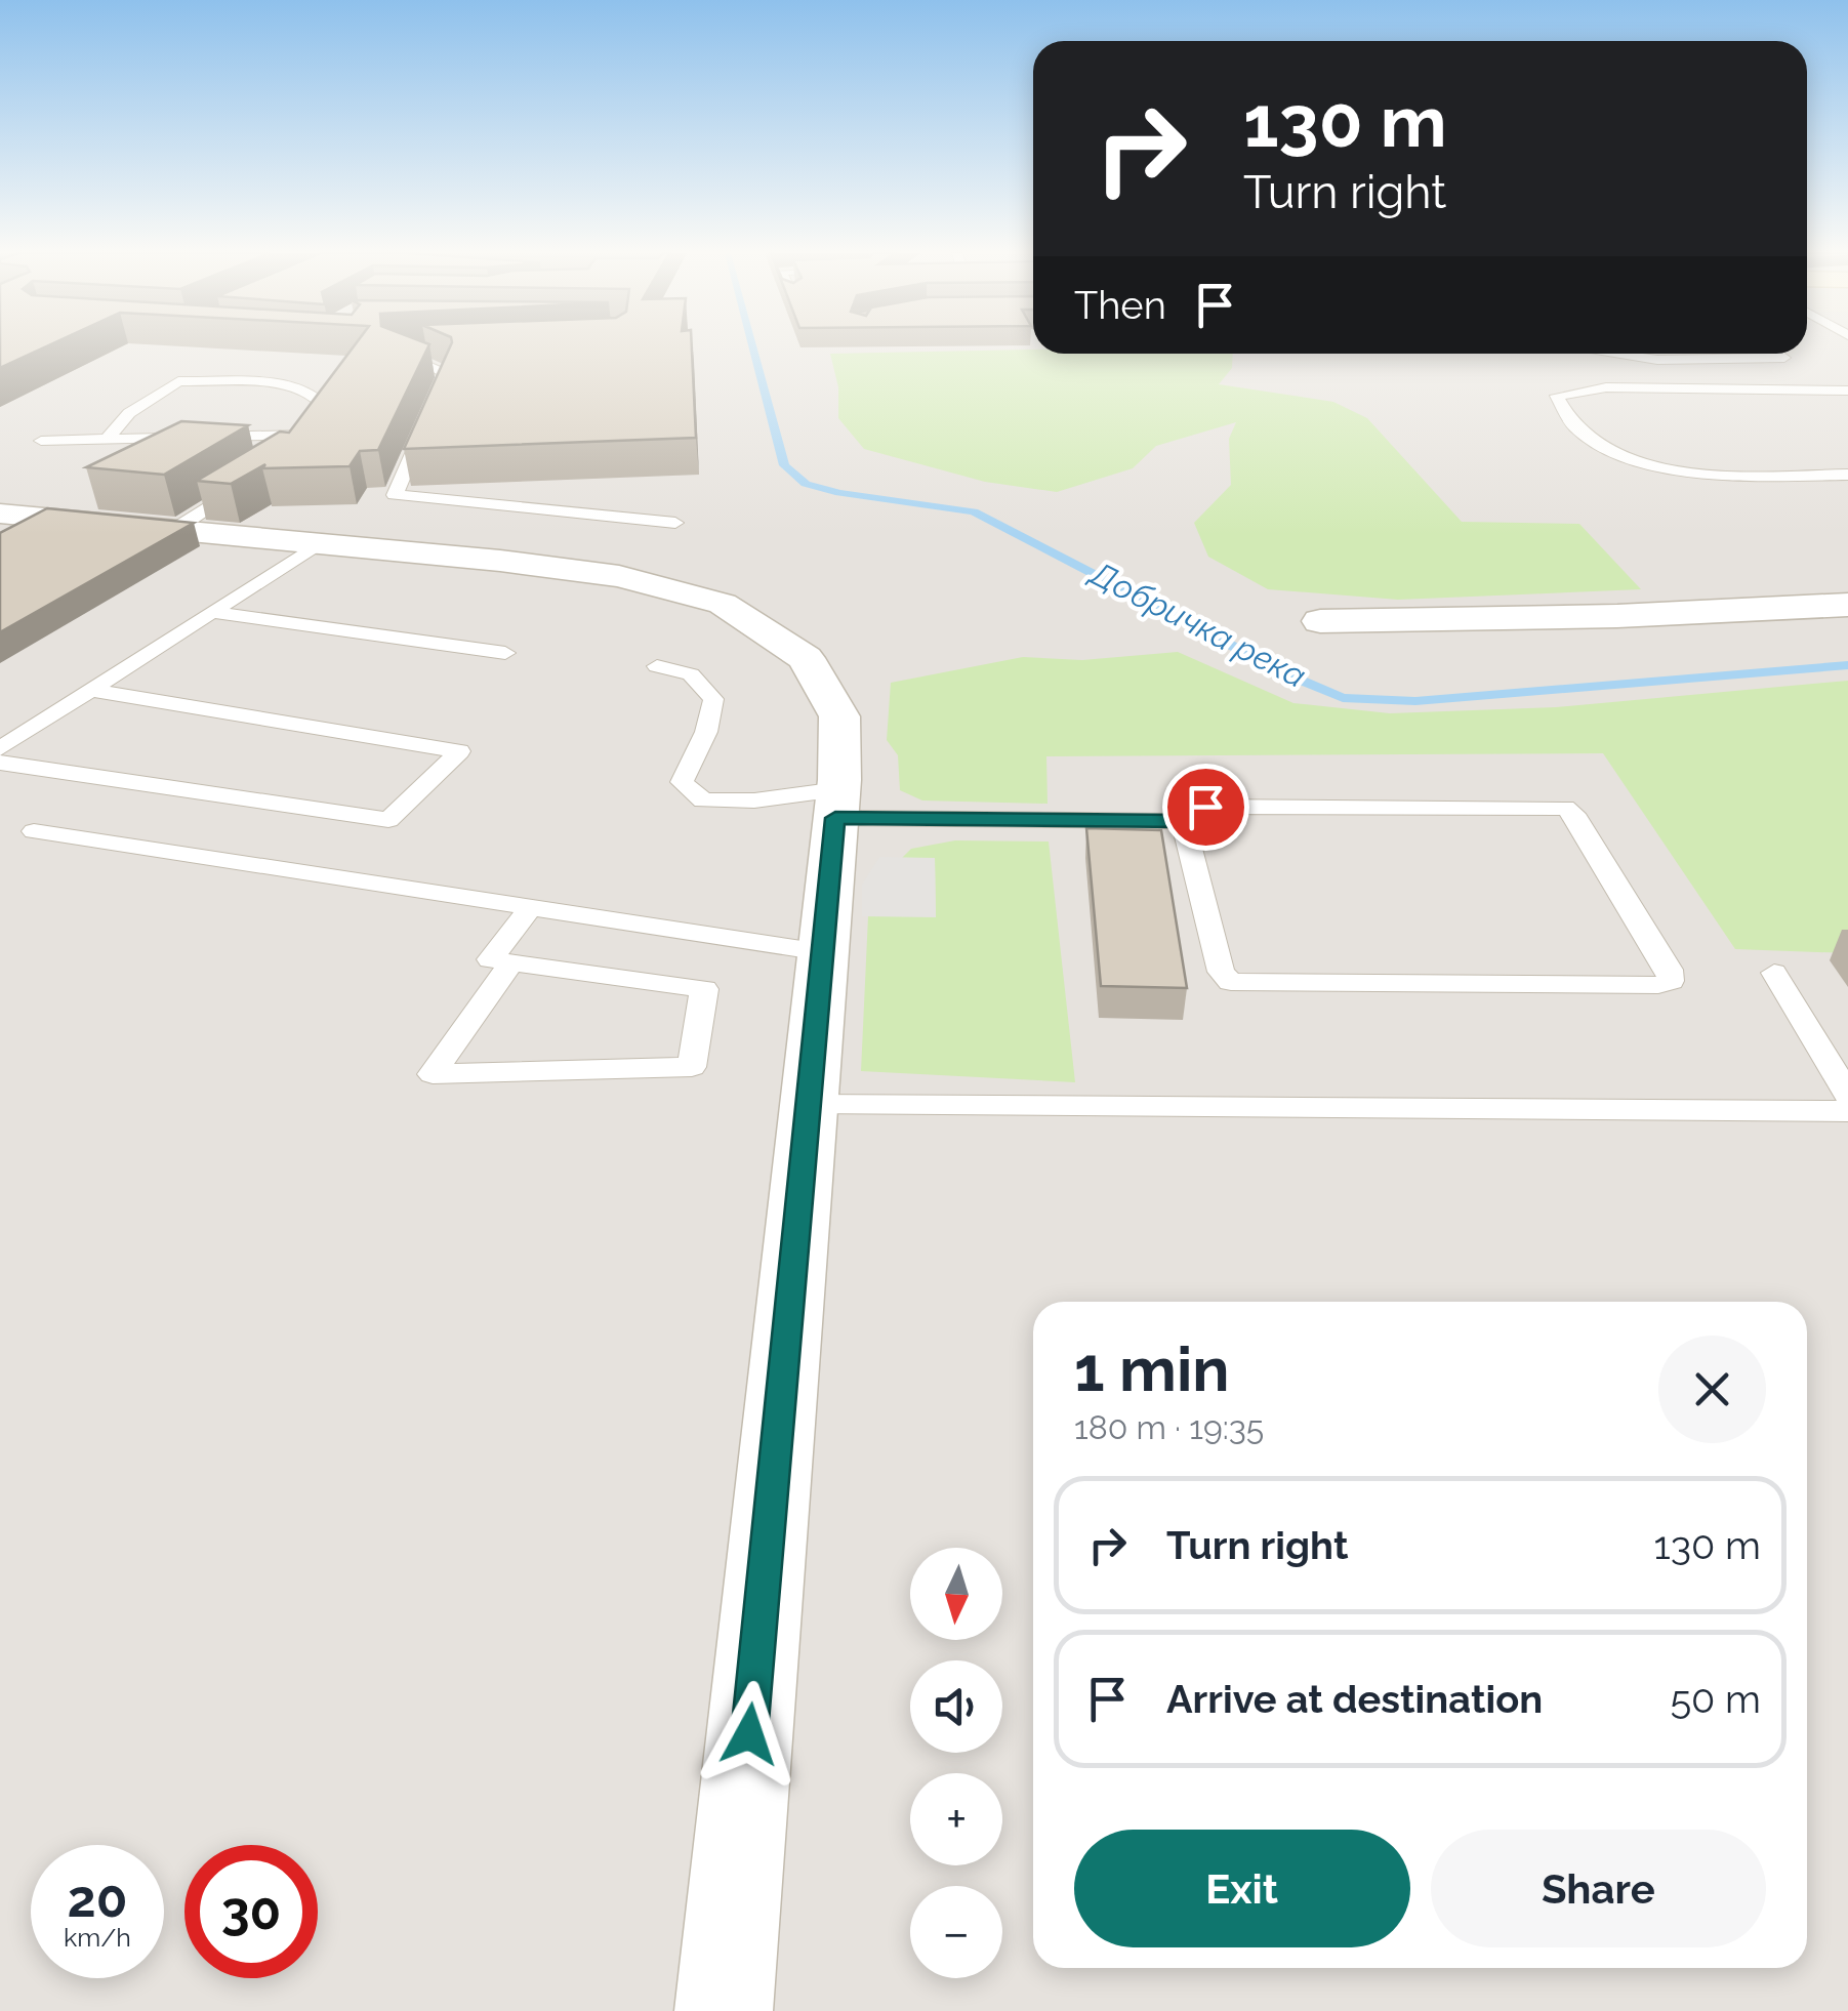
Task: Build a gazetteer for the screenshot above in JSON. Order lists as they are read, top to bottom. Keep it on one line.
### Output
{"water":["Добричка река"],"north":"bottom","page":{"turn":["130 m","Turn right"],"then":"Then","heading":["1 min","180 m · 19:35"],"list":[{"name":"Turn right","value":"130 m"},{"name":"Arrive at destination","value":"50 m"}],"map_buttons":["+","−"],"buttons":["Exit","Share"],"speed":"20 km/h","limit":"30"}}
